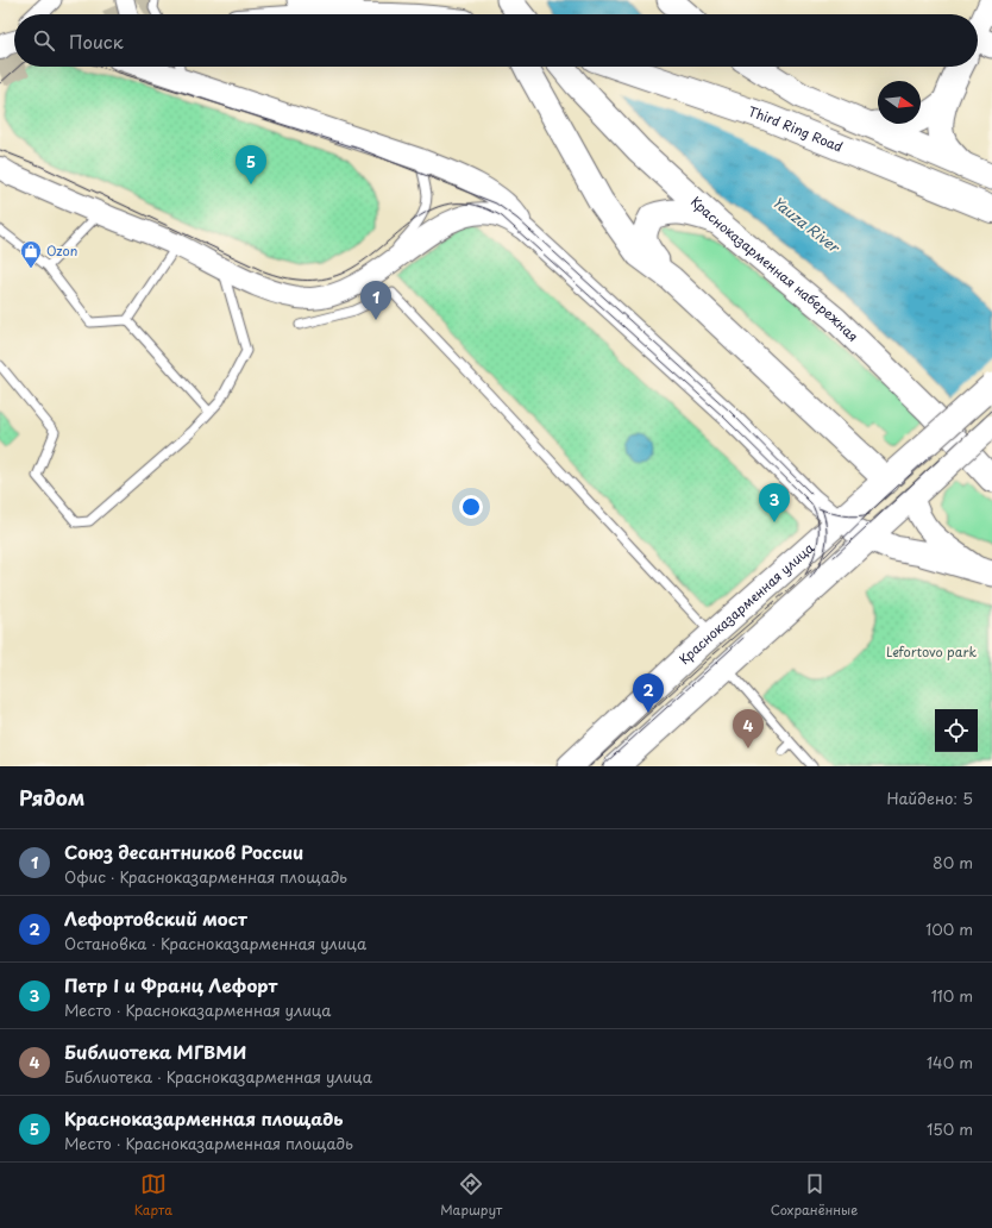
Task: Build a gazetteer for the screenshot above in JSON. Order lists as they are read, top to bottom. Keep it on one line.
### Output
{"streets":{"main road":["Third Ring Road","Красноказарменная набережная","Красноказарменная улица"]},"water":["Yauza River"],"parks":["Lefortovo park"],"places":{"shop":["Ozon"]},"north":"right","page":{"search":"Поиск","pins":["5","1","3","2","4"],"heading":["Рядом","Найдено: 5"],"list":[{"mark":"1","name":"Союз десантников России","note":"Офис · Красноказарменная площадь","value":"80 m"},{"mark":"2","name":"Лефортовский мост","note":"Остановка · Красноказарменная улица","value":"100 m"},{"mark":"3","name":"Петр I и Франц Лефорт","note":"Место · Красноказарменная улица","value":"110 m"},{"mark":"4","name":"Библиотека МГВМИ","note":"Библиотека · Красноказарменная улица","value":"140 m"},{"mark":"5","name":"Красноказарменная площадь","note":"Место · Красноказарменная площадь","value":"150 m"}],"nav":["Карта","Маршрут","Сохранённые"]}}
